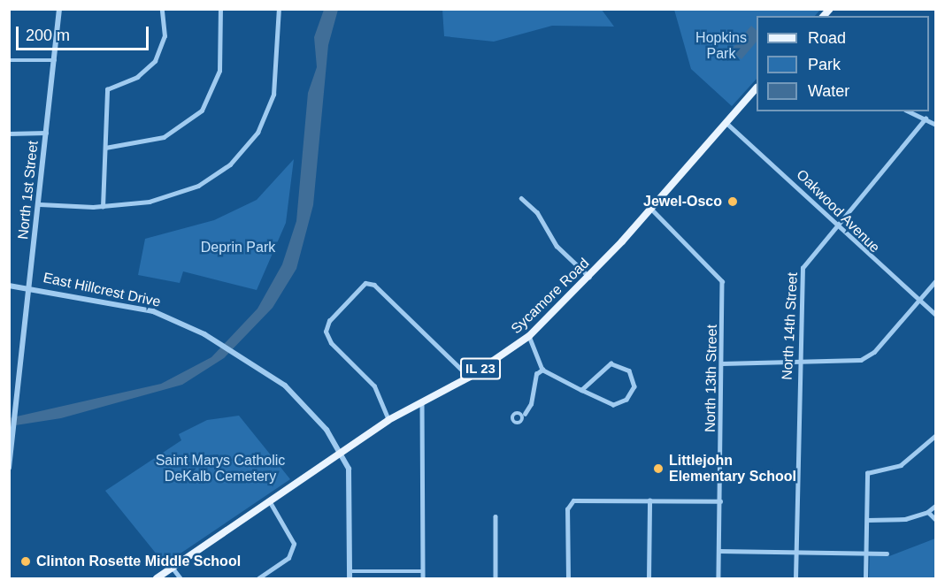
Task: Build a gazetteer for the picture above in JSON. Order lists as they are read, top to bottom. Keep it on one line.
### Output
{"streets":{"main road":["Sycamore Road","IL 23"],"street":["North 1st Street","Oakwood Avenue","East Hillcrest Drive","North 14th Street","North 13th Street"]},"crossings":[["North 1st Street","East Hillcrest Drive"],["Oakwood Avenue","Sycamore Road"],["Oakwood Avenue","North 14th Street"],["East Hillcrest Drive","Sycamore Road"],["Sycamore Road","North 13th Street"]],"parks":["Hopkins Park","Deprin Park","Saint Marys Catholic DeKalb Cemetery"],"places":["Jewel-Osco","Littlejohn Elementary School","Clinton Rosette Middle School"],"legend":["Road","Park","Water"],"scale_bar":"200 m"}
